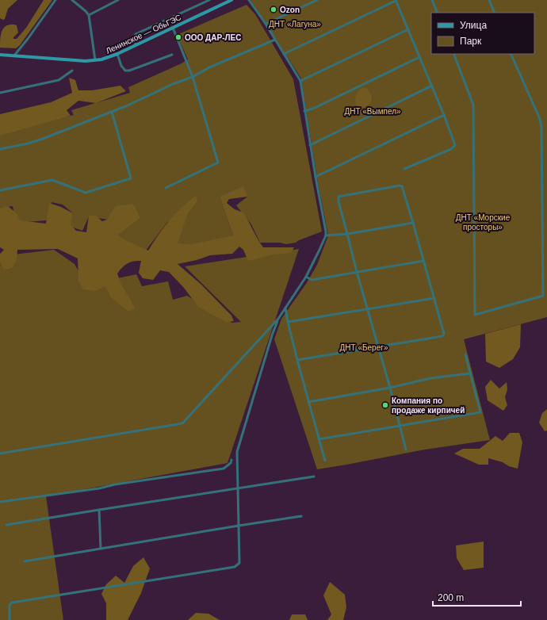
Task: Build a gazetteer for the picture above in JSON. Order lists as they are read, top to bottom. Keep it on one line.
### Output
{"streets":{"main road":["Ленинское — ОбьГЭС"]},"parks":["ДНТ «Лагуна»","ДНТ «Вымпел»","ДНТ «Морские просторы»","ДНТ «Берег»"],"places":["Ozon","ООО ДАР-ЛЕС","Компания по продаже кирпичей"],"legend":["Улица","Парк"],"scale_bar":"200 m"}
